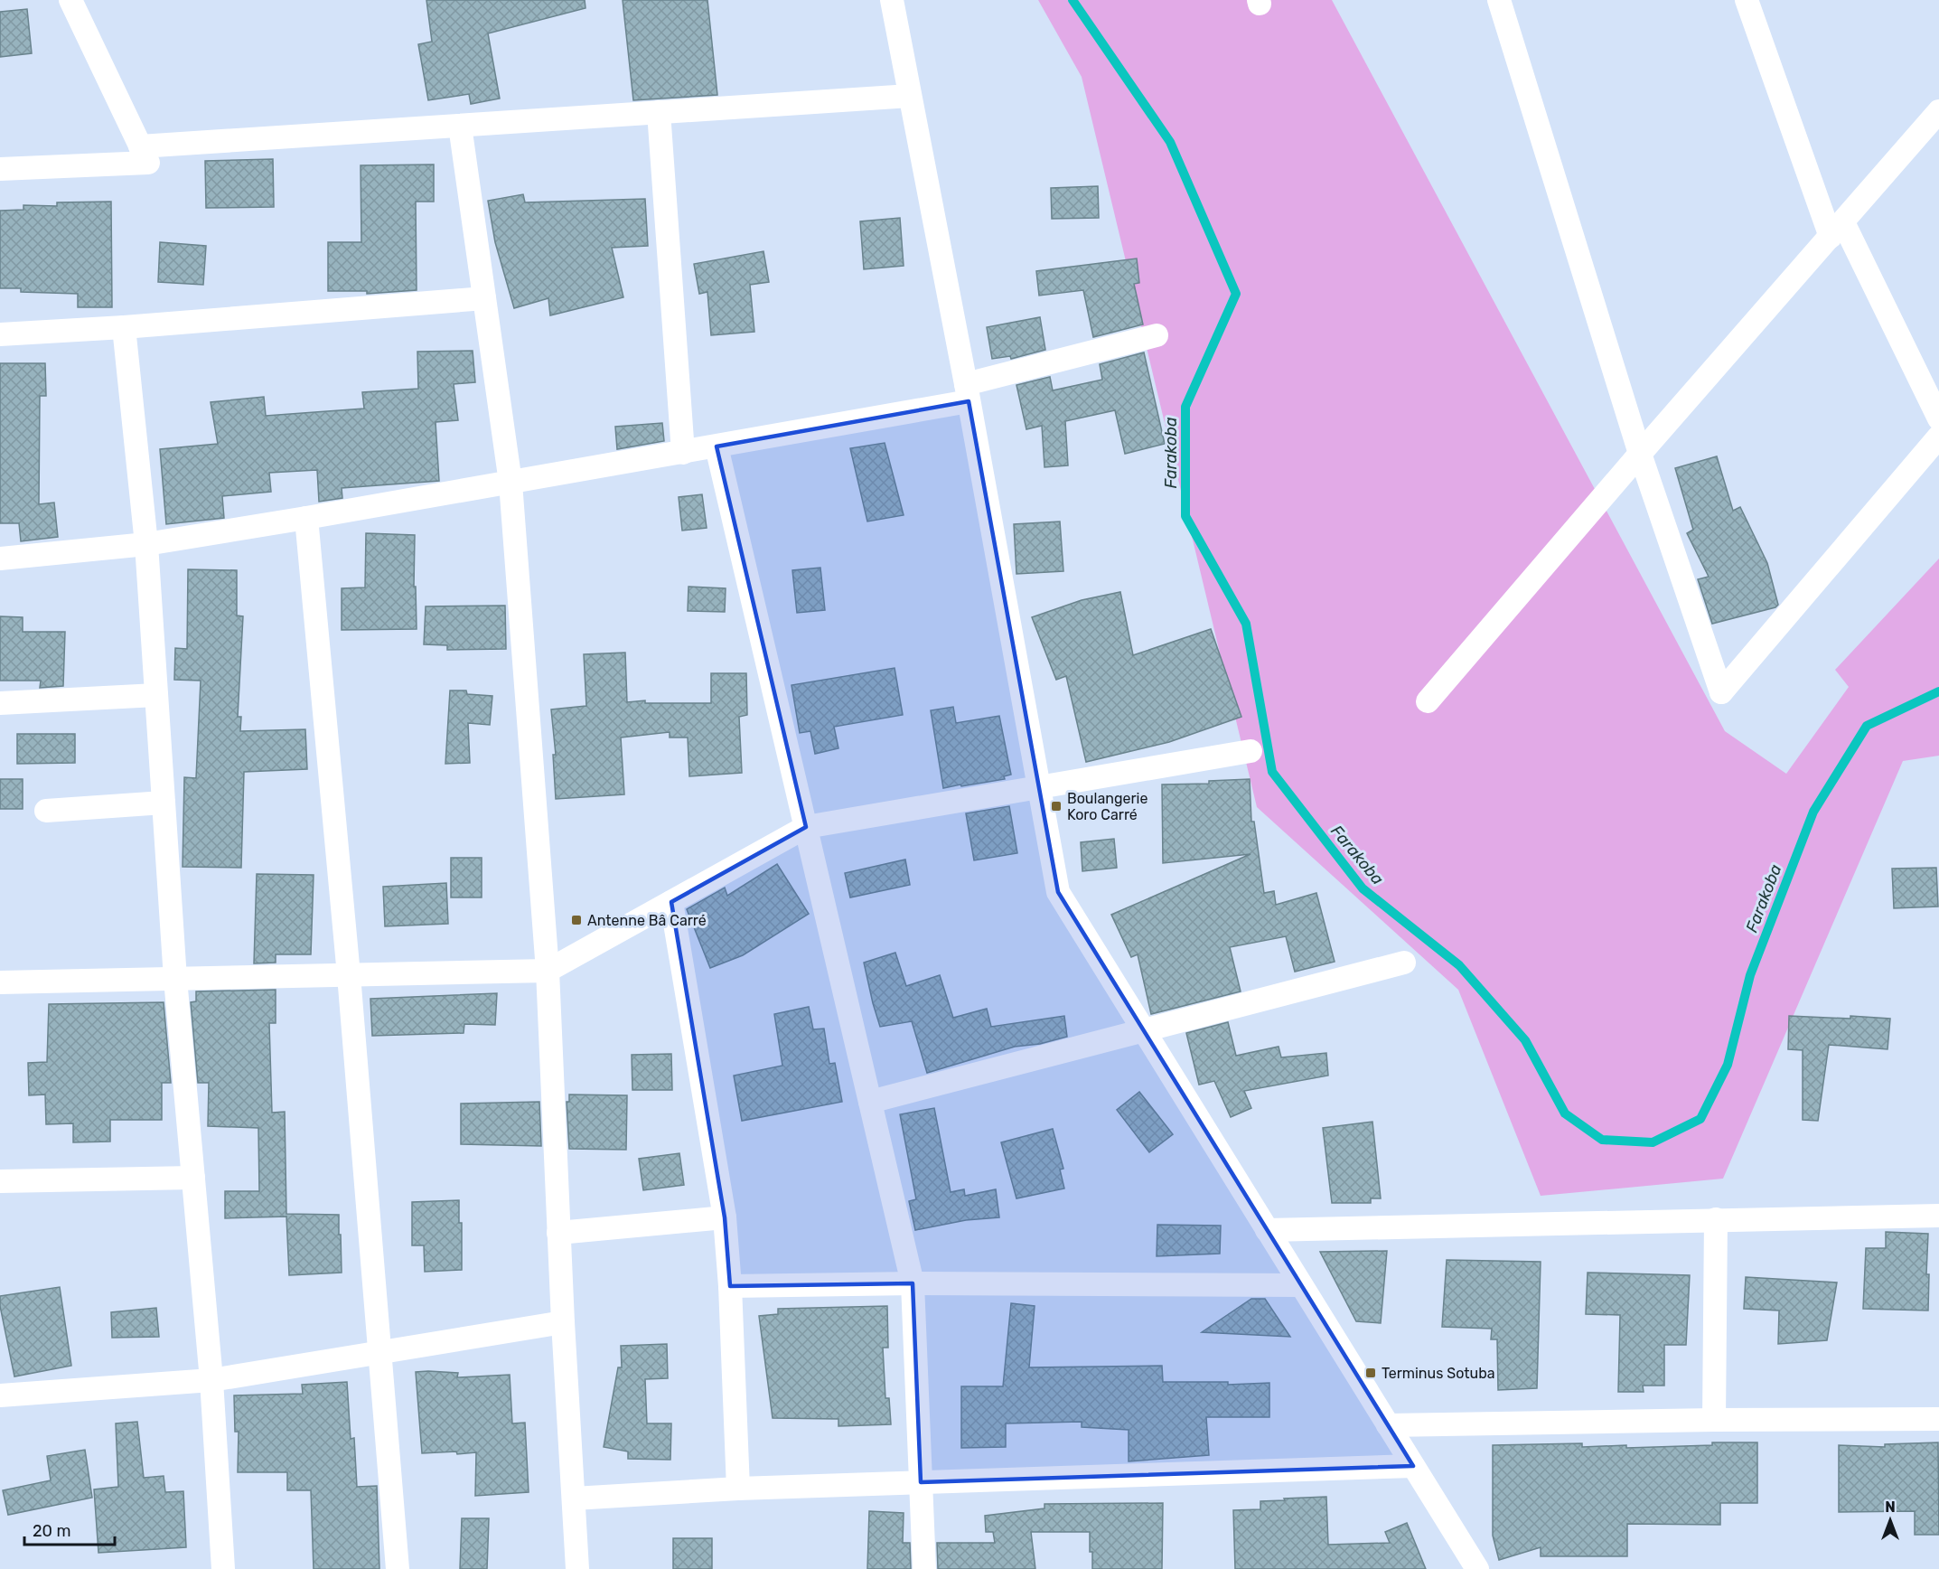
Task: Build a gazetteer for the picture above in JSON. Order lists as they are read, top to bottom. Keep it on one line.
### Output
{"water":["Farakoba"],"places":{"transit":["Boulangerie Koro Carré","Antenne Bâ Carré","Terminus Sotuba"]},"scale_bar":"20 m","north":"top"}
